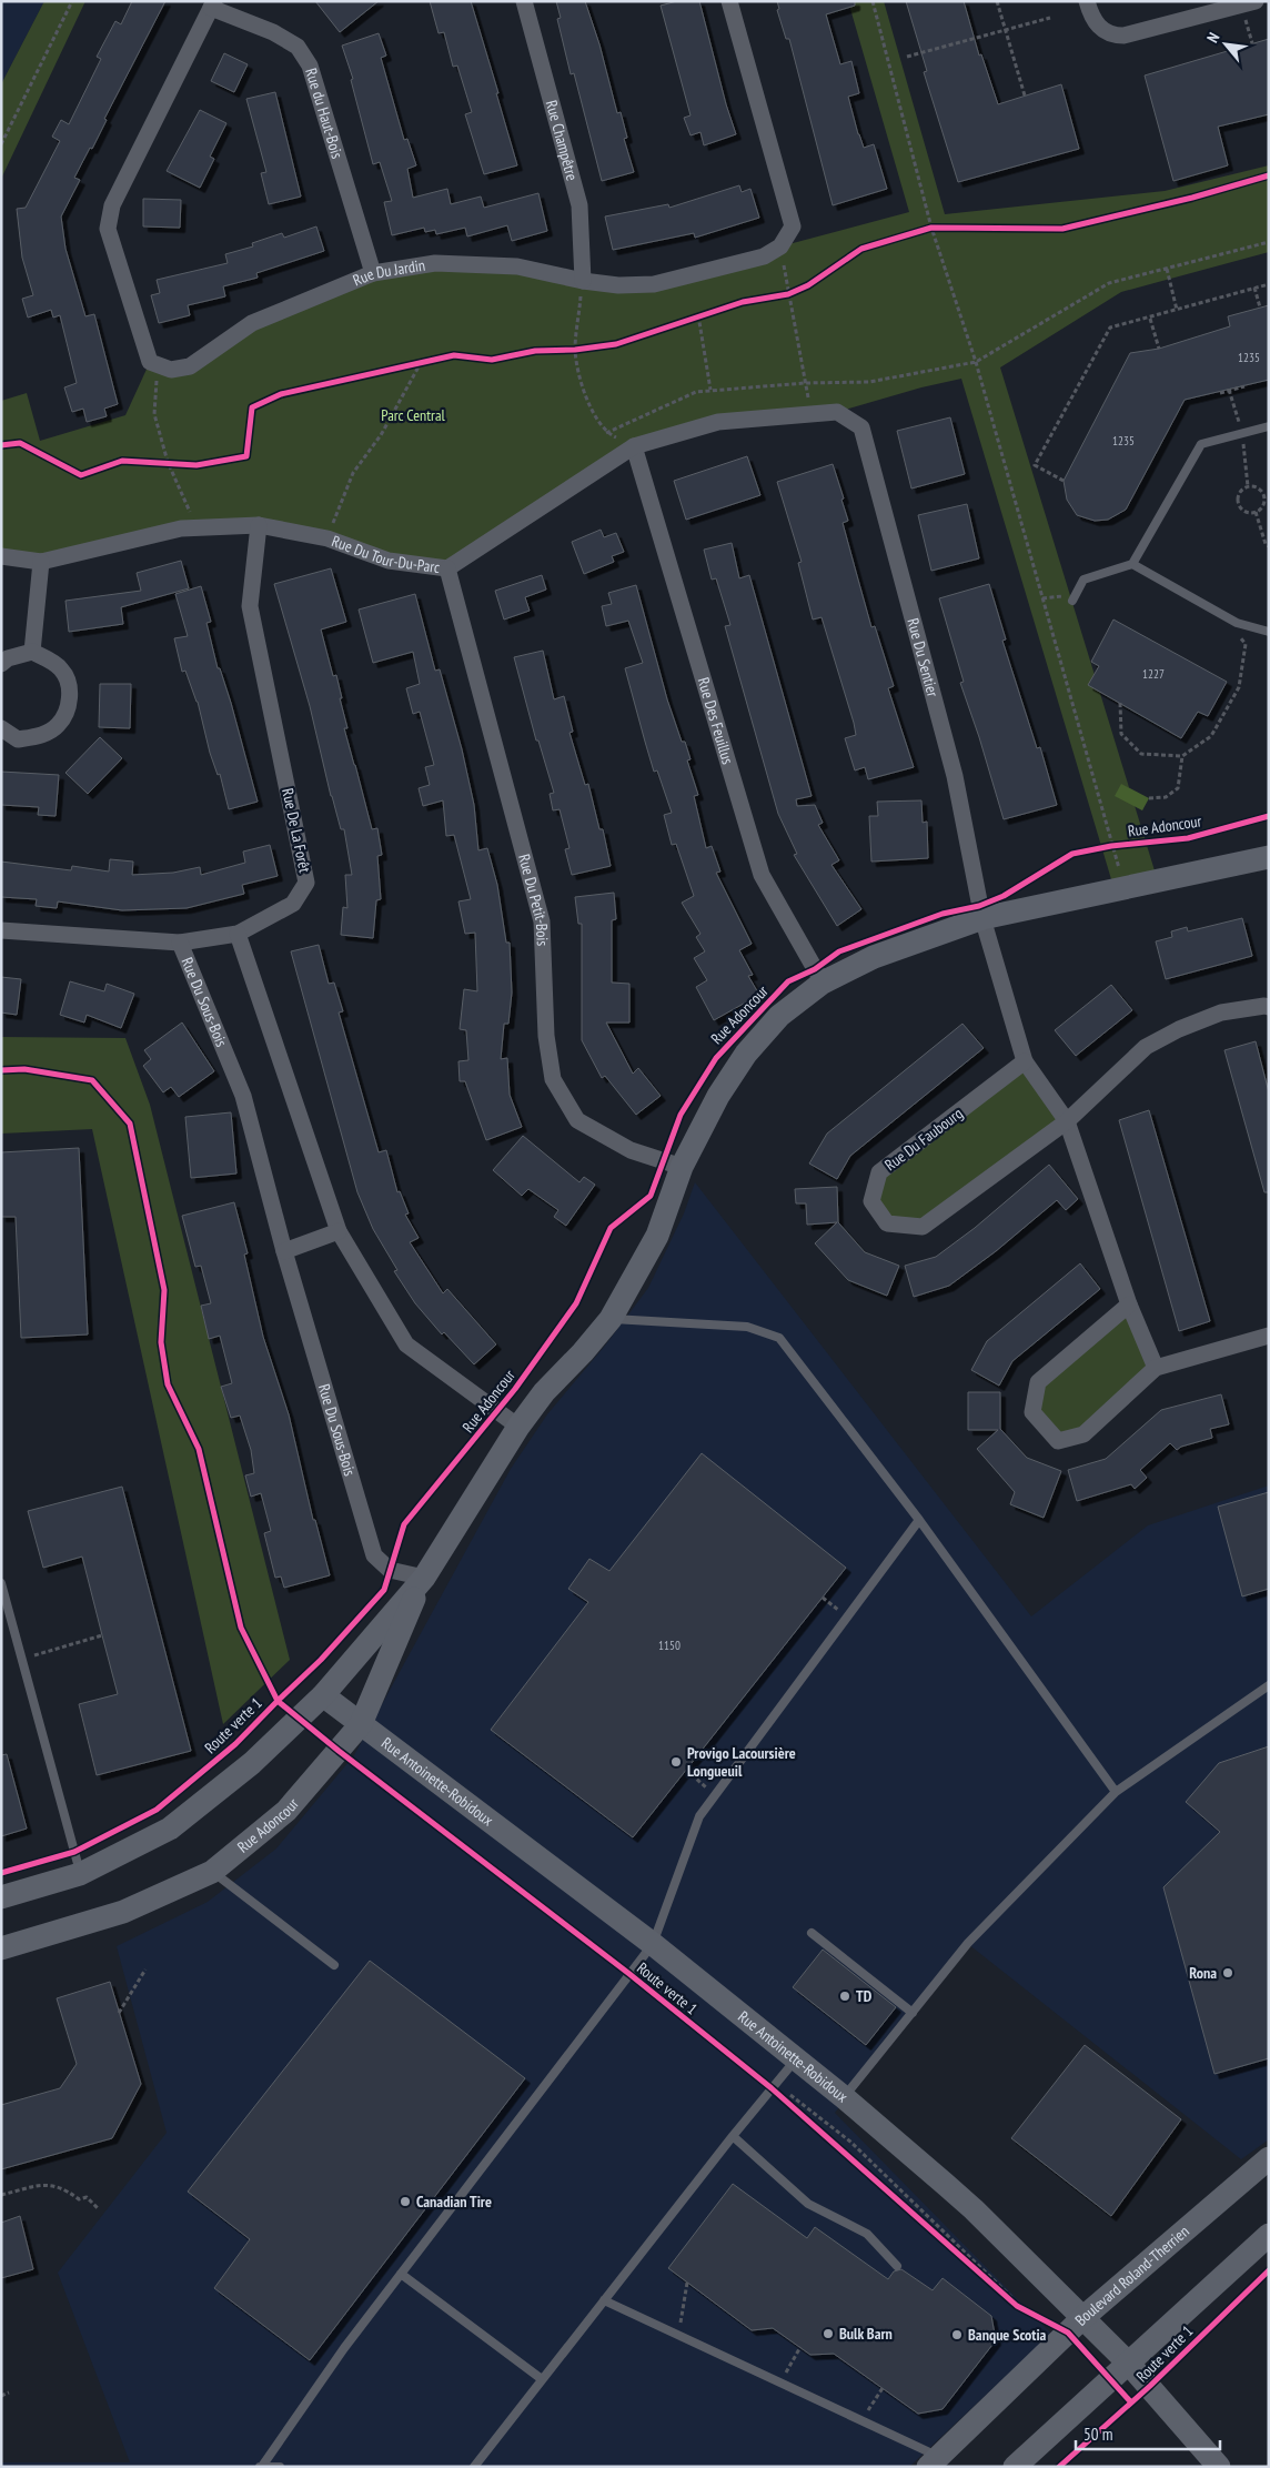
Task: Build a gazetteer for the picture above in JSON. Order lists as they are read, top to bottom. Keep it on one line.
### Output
{"streets":{"street":["Rue du Haut-Bois","Rue Champêtre","Rue Du Jardin","Rue Du Tour-Du-Parc","Rue Du Sentier","Rue Des Feuillus","Rue Adoncour","Rue De La Forêt","Rue Du Petit-Bois","Rue Du Sous-Bois","Rue Du Faubourg","Rue Antoinette-Robidoux","Boulevard Roland-Therrien"],"cycle path":["Route verte 1"]},"crossings":[["Rue du Haut-Bois","Rue Du Jardin"],["Rue Champêtre","Rue Du Jardin"],["Rue Du Tour-Du-Parc","Rue Du Sentier"],["Rue Du Tour-Du-Parc","Rue Des Feuillus"],["Rue Du Tour-Du-Parc","Rue De La Forêt"],["Rue Du Tour-Du-Parc","Rue Du Petit-Bois"],["Rue Du Sentier","Rue Adoncour"],["Rue Des Feuillus","Rue Adoncour"],["Rue Adoncour","Rue Du Petit-Bois"],["Rue Adoncour","Rue Du Sous-Bois"],["Rue Adoncour","Rue Antoinette-Robidoux"],["Rue De La Forêt","Rue Du Sous-Bois"],["Rue Antoinette-Robidoux","Boulevard Roland-Therrien"]],"parks":["Parc Central"],"places":["Provigo Lacoursière Longueuil","Rona","TD","Canadian Tire","Bulk Barn","Banque Scotia"],"house_numbers":["1235","1235","1227","1150"],"scale_bar":"50 m","north":"top left"}
